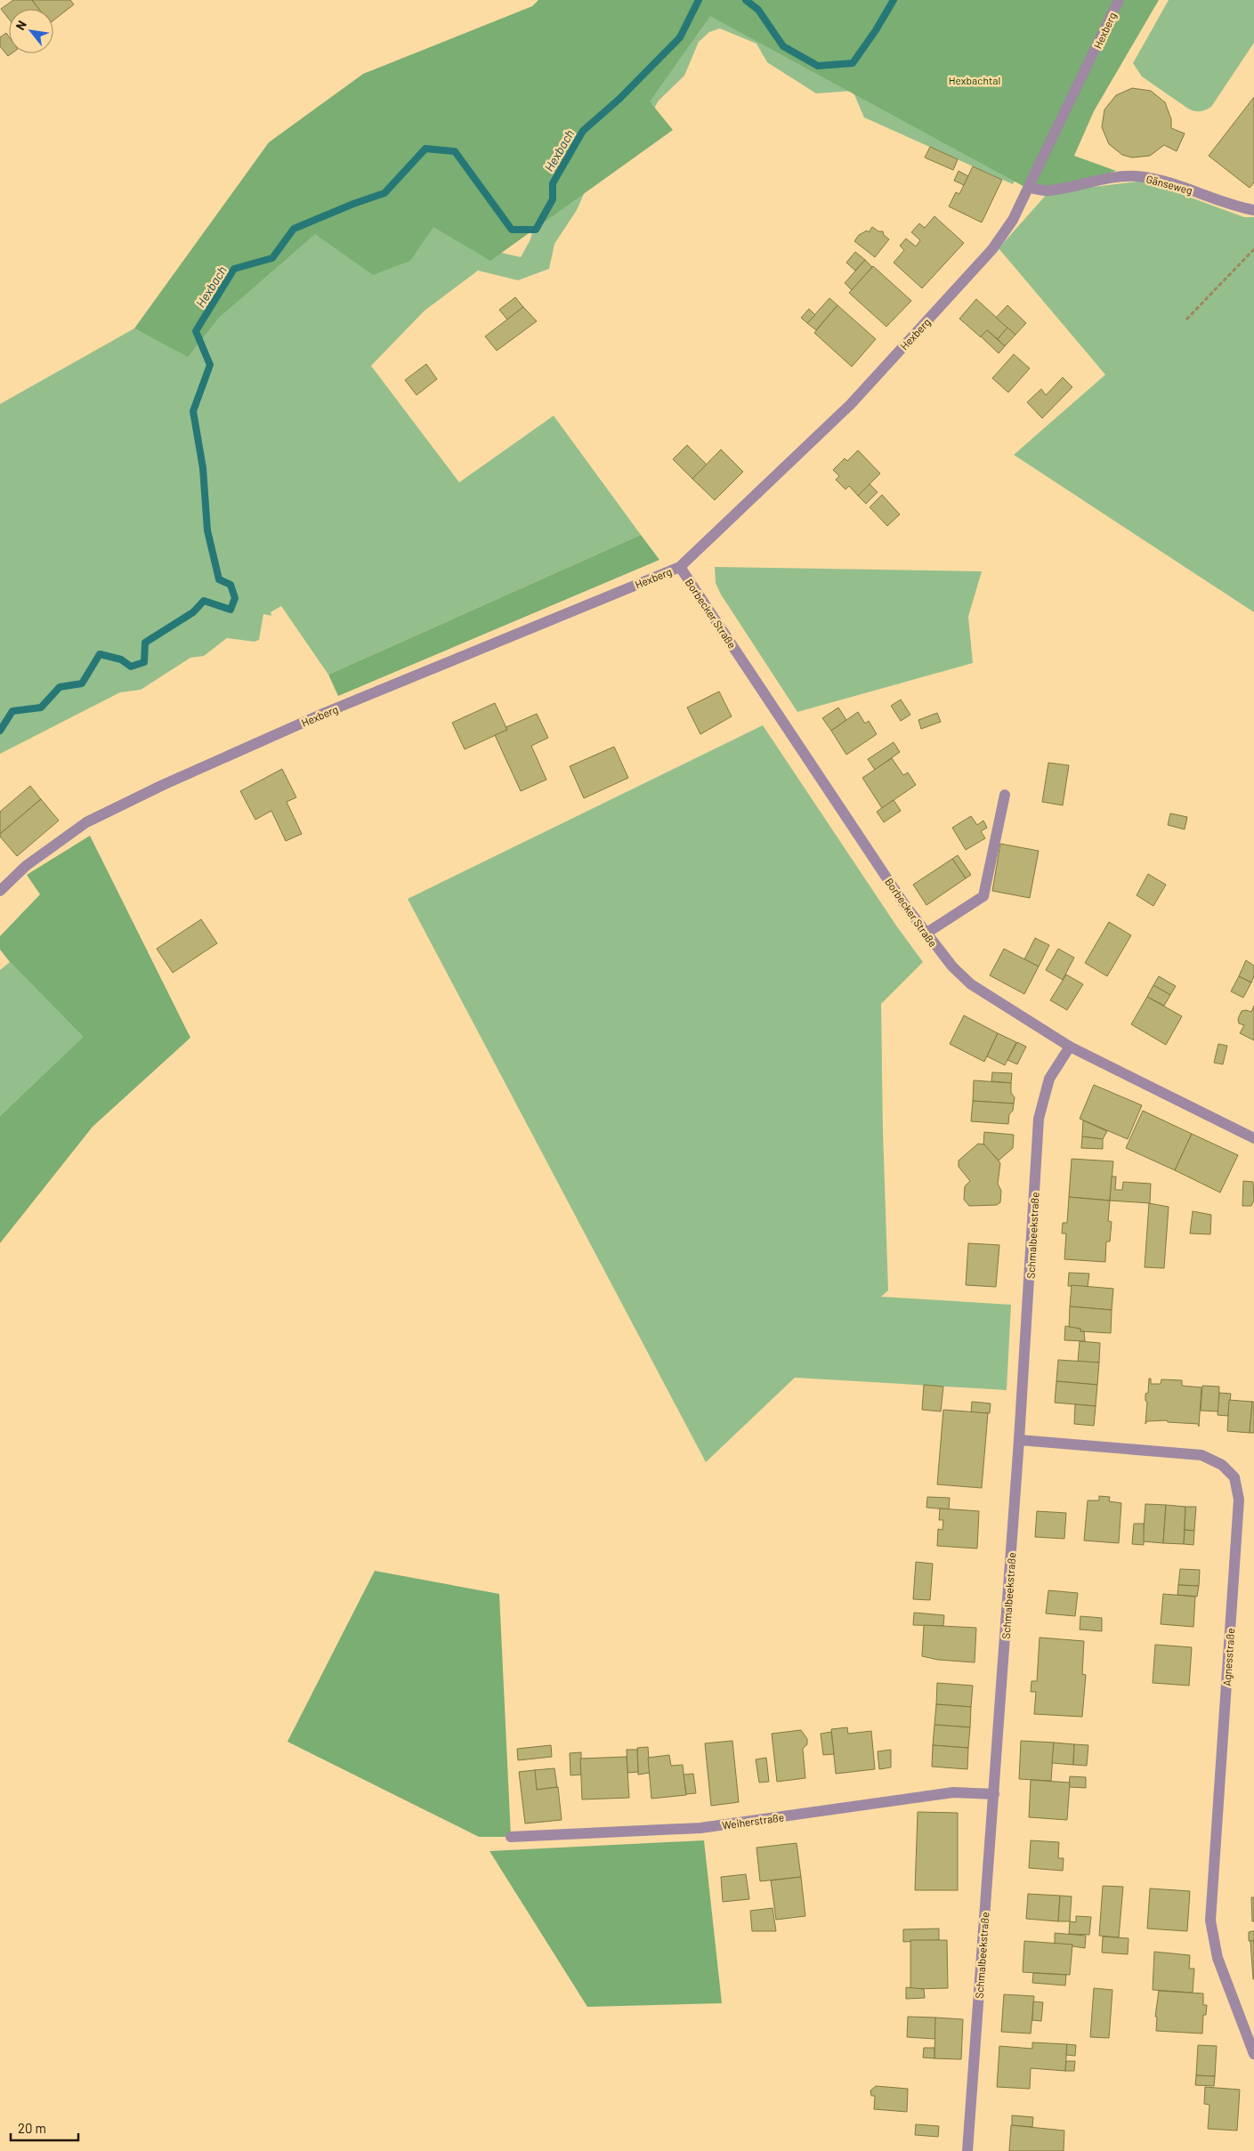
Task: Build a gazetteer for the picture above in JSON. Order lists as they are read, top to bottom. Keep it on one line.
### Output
{"streets":{"street":["Hexberg","Gänseweg","Borbecker Straße","Schmalbeekstraße","Agnesstraße","Weiherstraße"]},"crossings":[["Hexberg","Gänseweg"],["Hexberg","Borbecker Straße"],["Borbecker Straße","Schmalbeekstraße"],["Schmalbeekstraße","Agnesstraße"],["Schmalbeekstraße","Weiherstraße"]],"water":["Hexbach"],"parks":["Hexbachtal"],"scale_bar":"20 m","north":"top left"}
